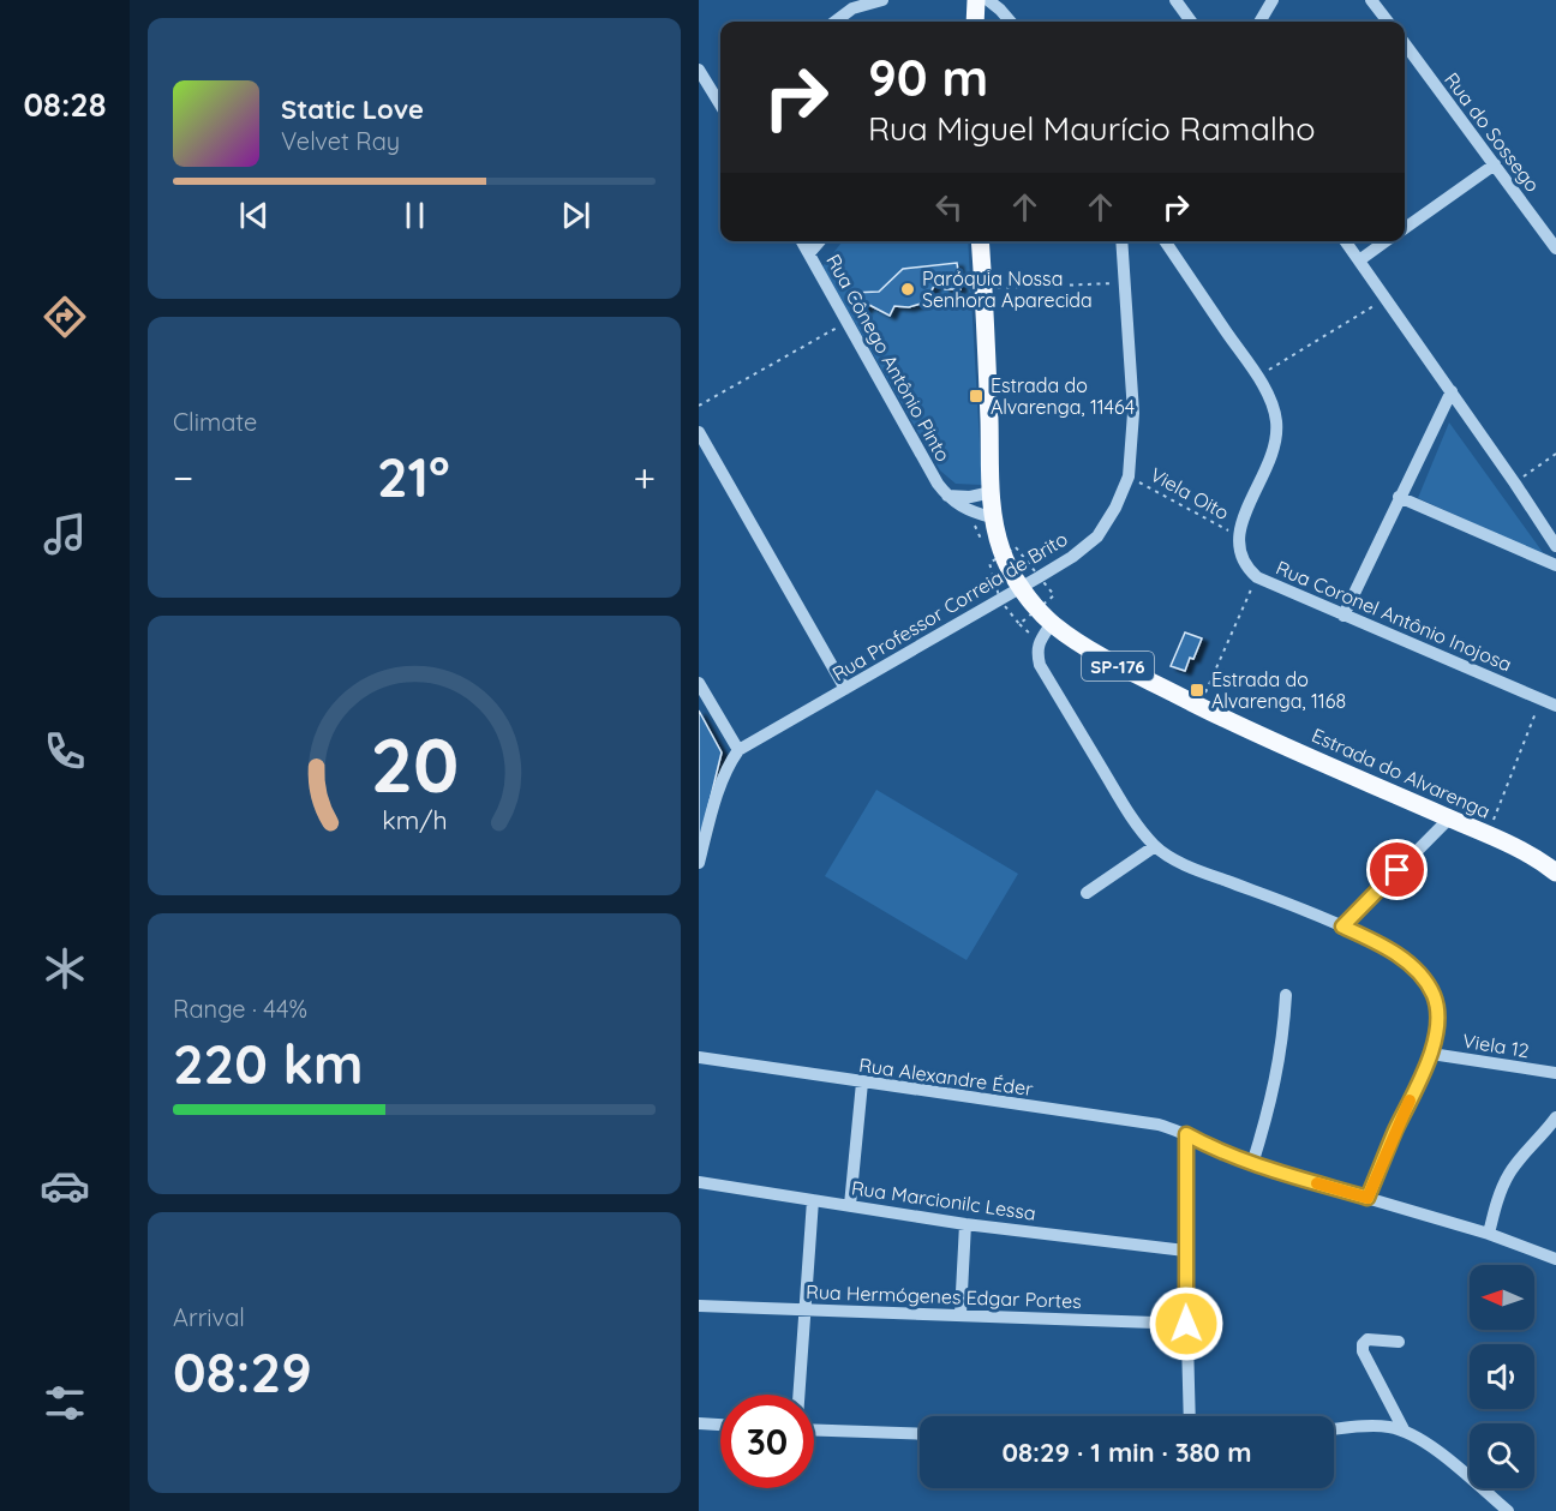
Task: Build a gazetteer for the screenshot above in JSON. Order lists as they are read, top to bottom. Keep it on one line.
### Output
{"streets":{"main road":["SP-176","Estrada do Alvarenga"],"street":["Rua do Sossego","Rua Cônego Antônio Pinto","Rua Professor Correia de Brito","Rua Coronel Antônio Inojosa","Viela 12","Rua Alexandre Éder","Rua Marcionilc Lessa","Rua Hermógenes Edgar Portes"],"path":["Viela Oito"]},"crossings":[["Rua Cônego Antônio Pinto","Estrada do Alvarenga"],["Viela Oito","Rua Professor Correia de Brito"],["Viela Oito","Rua Coronel Antônio Inojosa"],["Rua Professor Correia de Brito","Estrada do Alvarenga"]],"places":{"other":["Paróquia Nossa Senhora Aparecida"],"transit":["Estrada do Alvarenga, 11464","Estrada do Alvarenga, 1168"]},"north":"left","page":{"tabs":"08:28","turn":["90 m","Rua Miguel Maurício Ramalho"],"song":["Static Love","Velvet Ray"],"tile":["Climate",["Range · 44%","220 km"],["Arrival","08:29"]],"heat":["−","21°","+"],"limit":"30","trip":"08:29 · 1 min · 380 m","gauge":["20","km/h"]}}
